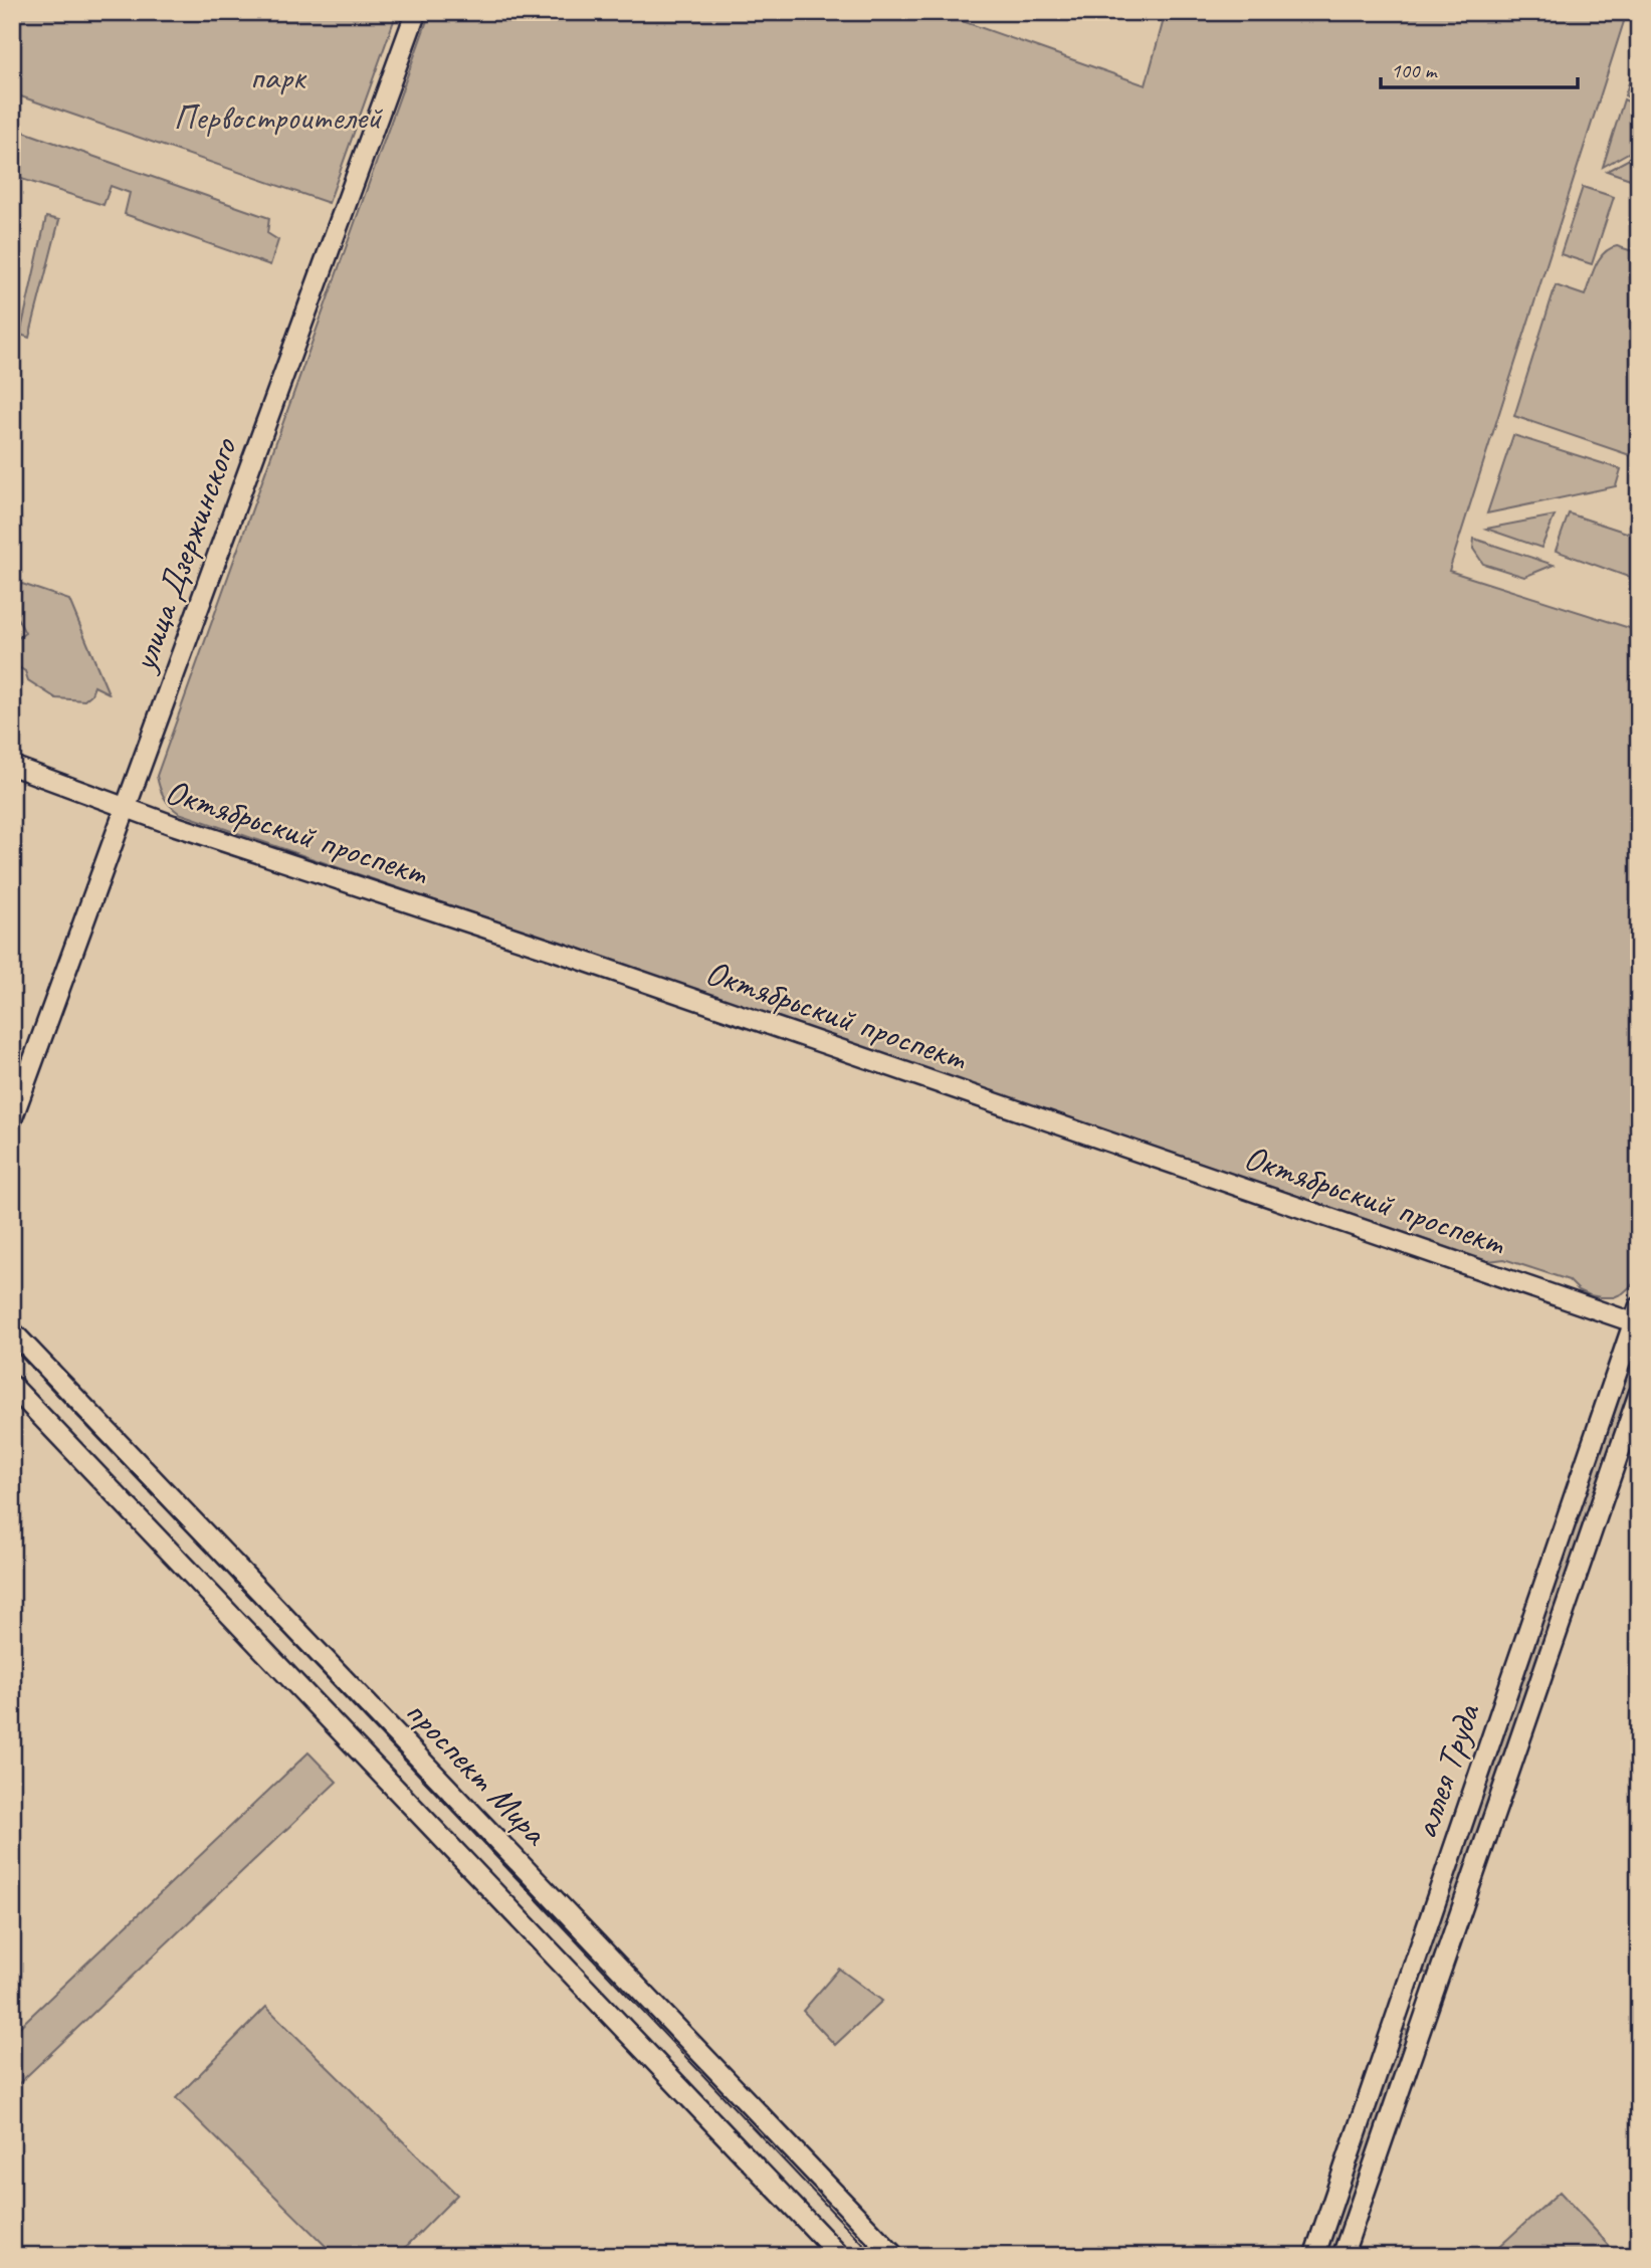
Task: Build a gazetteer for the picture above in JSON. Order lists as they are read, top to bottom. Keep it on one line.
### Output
{"streets":{"main road":["улица Дзержинского","проспект Мира","аллея Труда"],"street":["Октябрьский проспект"]},"crossings":[["улица Дзержинского","Октябрьский проспект"],["Октябрьский проспект","аллея Труда"]],"parks":["парк Первостроителей"],"scale_bar":"100 m"}
